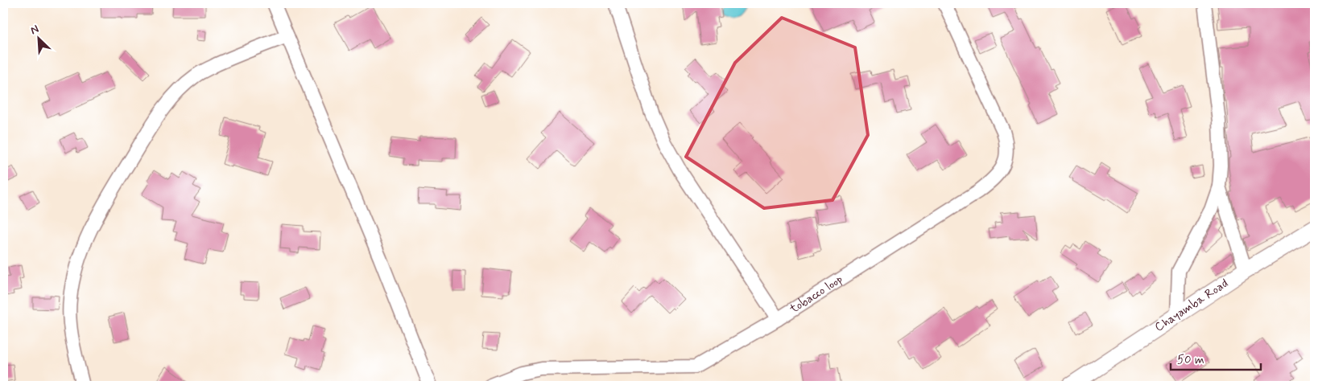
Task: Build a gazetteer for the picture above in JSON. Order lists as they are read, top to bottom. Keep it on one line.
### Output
{"streets":{"street":["tobacco loop","Chayamba Road"]},"scale_bar":"50 m","north":"top left"}
